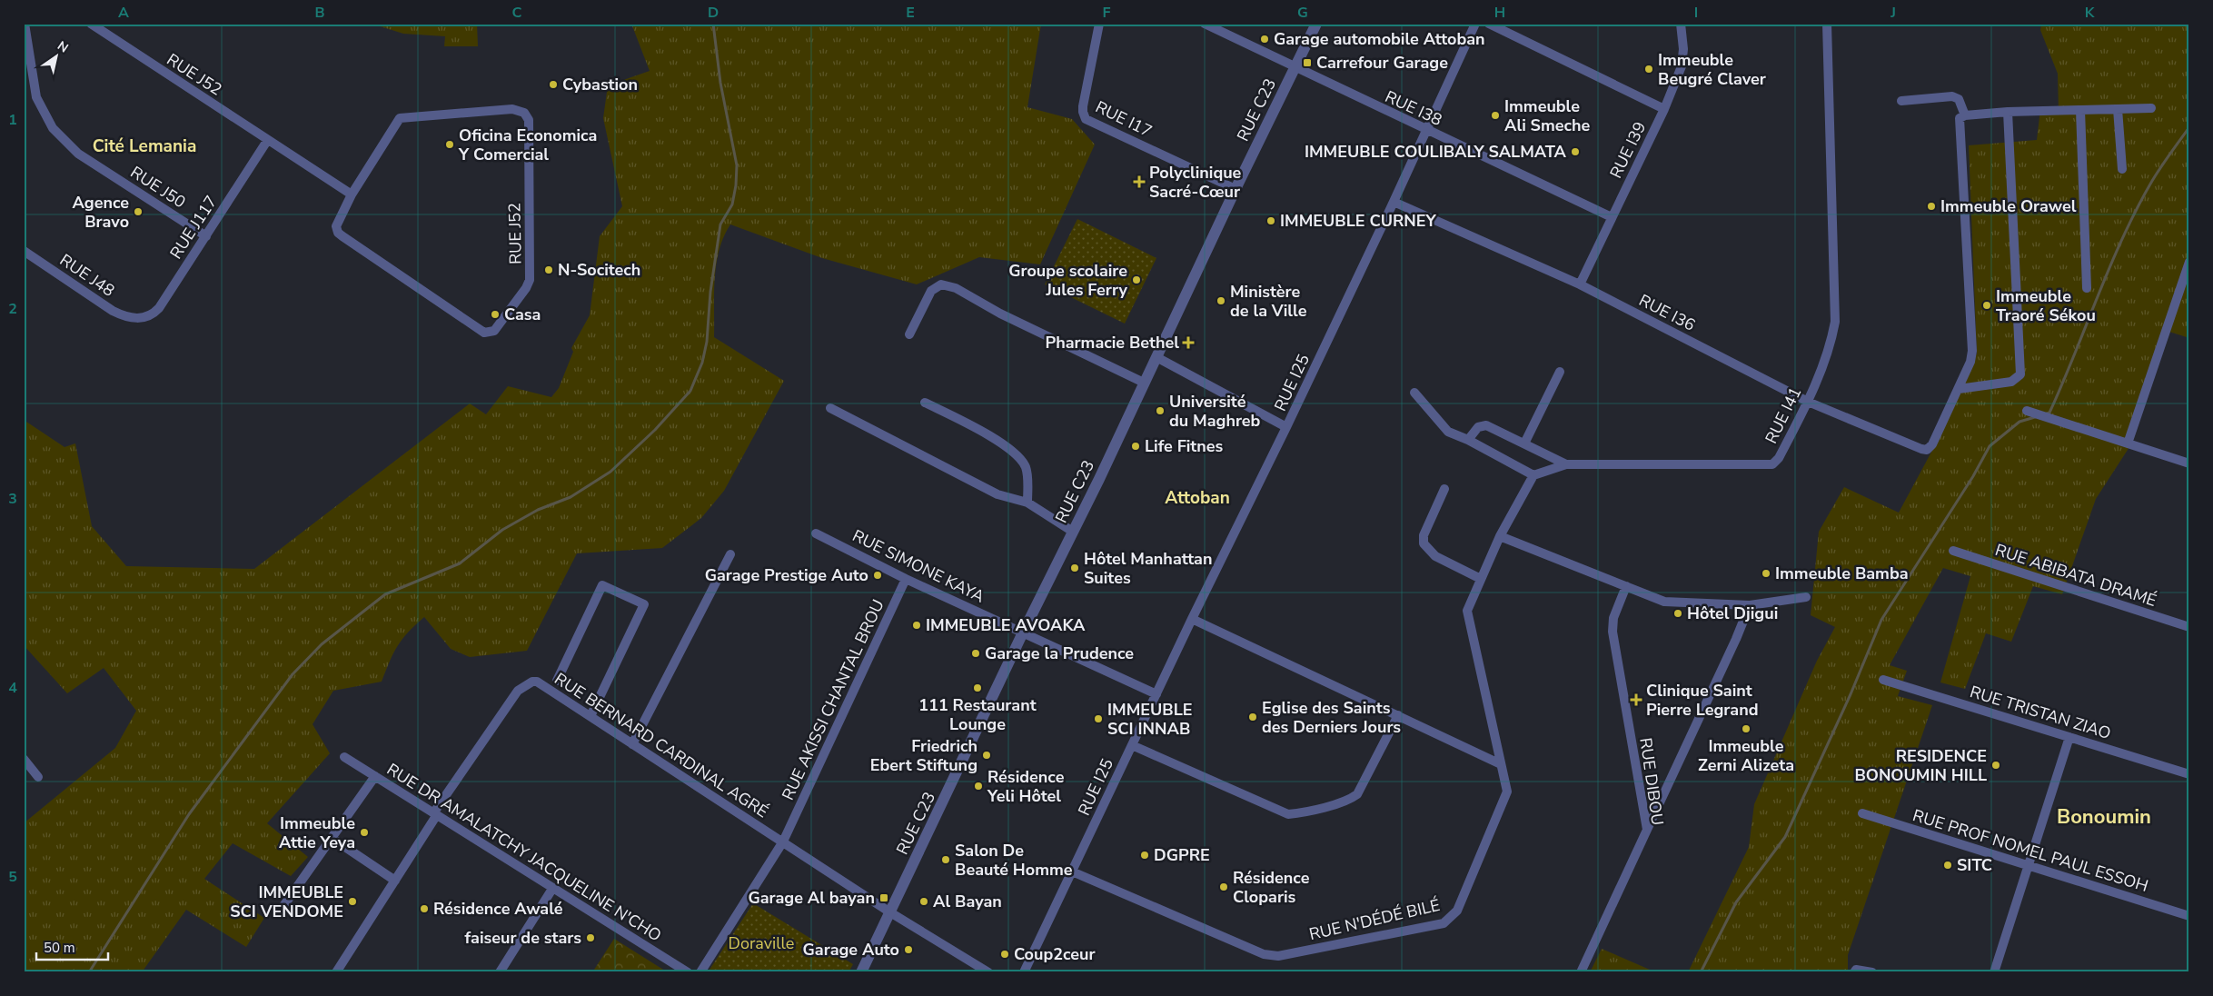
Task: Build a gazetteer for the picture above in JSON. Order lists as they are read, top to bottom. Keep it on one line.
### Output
{"streets":{"street":["RUE J52","RUE I38","RUE C23","RUE I17","RUE I39","RUE J50","RUE J117","RUE J48","RUE I36","RUE I25","RUE I41","RUE SIMONE KAYA","RUE ABIBATA DRAMÉ","RUE AKISSI CHANTAL BROU","RUE TRISTAN ZIAO","RUE BERNARD CARDINAL AGRÉ","RUE DIBOU","RUE PROF NOMEL PAUL ESSOH","RUE DR AMALATCHY JACQUELINE N'CHO","RUE N'DÉDÉ BILÉ"]},"crossings":[["RUE J52","RUE J117"],["RUE I38","RUE C23"],["RUE I38","RUE I39"],["RUE I38","RUE I25"],["RUE C23","RUE I17"],["RUE C23","RUE SIMONE KAYA"],["RUE C23","RUE BERNARD CARDINAL AGRÉ"],["RUE I39","RUE I36"],["RUE J50","RUE J117"],["RUE J117","RUE J48"],["RUE I36","RUE I25"],["RUE I36","RUE I41"],["RUE I25","RUE SIMONE KAYA"],["RUE I25","RUE N'DÉDÉ BILÉ"],["RUE SIMONE KAYA","RUE AKISSI CHANTAL BROU"],["RUE AKISSI CHANTAL BROU","RUE BERNARD CARDINAL AGRÉ"],["RUE BERNARD CARDINAL AGRÉ","RUE DR AMALATCHY JACQUELINE N'CHO"]],"districts":["Cité Lemania","Attoban","Bonoumin"],"parks":["Doraville"],"places":{"other":["Garage automobile Attoban","Immeuble Beugré Claver","Cybastion","Immeuble Ali Smeche","Oficina Economica Y Comercial","IMMEUBLE COULIBALY SALMATA","Immeuble Orawel","Agence Bravo","IMMEUBLE CURNEY","N-Socitech","Groupe scolaire Jules Ferry","Ministère de la Ville","Immeuble Traoré Sékou","Casa","Université du Maghreb","Life Fitnes","Hôtel Manhattan Suites","Immeuble Bamba","Garage Prestige Auto","Hôtel Djigui","IMMEUBLE AVOAKA","Garage la Prudence","111 Restaurant Lounge","Eglise des Saints des Derniers Jours","IMMEUBLE SCI INNAB","Immeuble Zerni Alizeta","Friedrich Ebert Stiftung","RESIDENCE BONOUMIN HILL","Résidence Yeli Hôtel","Immeuble Attie Yeya","DGPRE","Salon De Beauté Homme","SITC","Résidence Cloparis","IMMEUBLE SCI VENDOME","Al Bayan","Résidence Awalé","faiseur de stars","Garage Auto","Coup2ceur"],"transit":["Carrefour Garage","Garage Al bayan"],"health":["Polyclinique Sacré-Cœur","Pharmacie Bethel","Clinique Saint Pierre Legrand"]},"scale_bar":"50 m","north":"top right","grid":{"columns":["A","B","C","D","E","F","G","H","I","J","K"],"rows":["1","2","3","4","5"]}}
